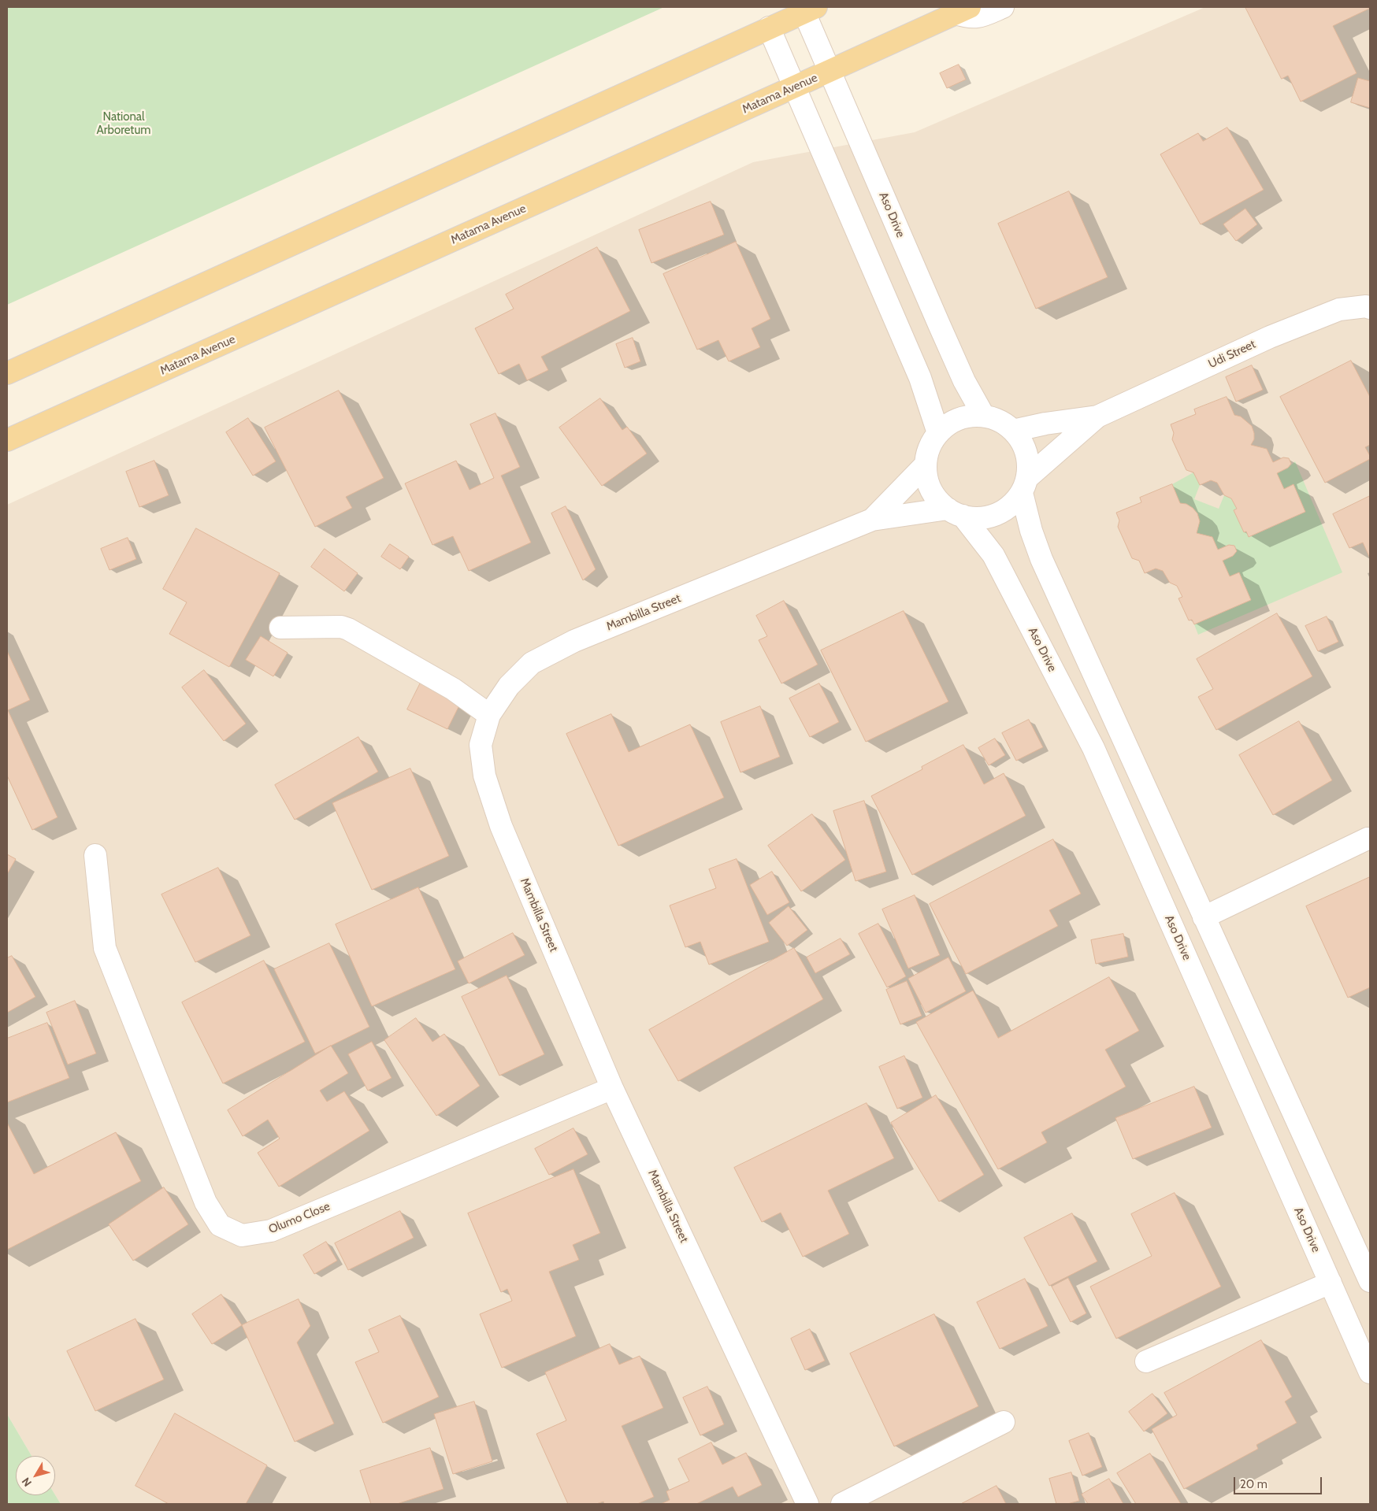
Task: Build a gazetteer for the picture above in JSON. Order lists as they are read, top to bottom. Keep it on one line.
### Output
{"streets":{"main road":["Matama Avenue"],"street":["Aso Drive","Udi Street","Mambilla Street","Olumo Close"]},"crossings":[["Matama Avenue","Aso Drive"],["Mambilla Street","Olumo Close"]],"parks":["National Arboretum"],"scale_bar":"20 m","north":"bottom left"}
